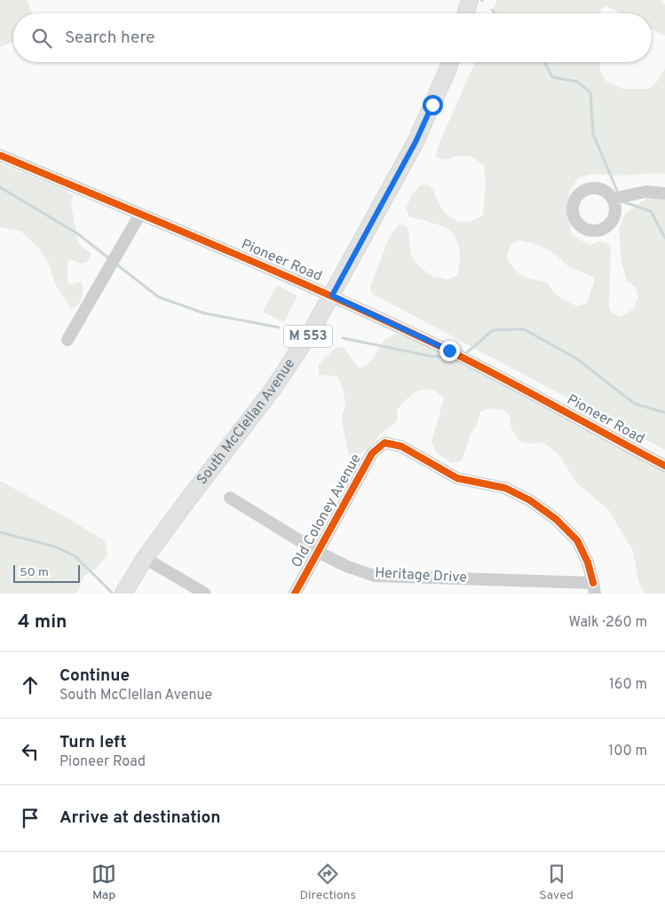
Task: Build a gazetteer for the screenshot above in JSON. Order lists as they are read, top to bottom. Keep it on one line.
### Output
{"streets":{"main road":["M 553","South McClellan Avenue"],"street":["Pioneer Road","Old Coloney Avenue","Heritage Drive"]},"crossings":[["Pioneer Road","South McClellan Avenue"],["Old Coloney Avenue","Heritage Drive"]],"scale_bar":"50 m","page":{"search":"Search here","scale":"50 m","heading":["4 min","Walk · 260 m"],"list":[["Continue","South McClellan Avenue","160 m"],["Turn left","Pioneer Road","100 m"],"Arrive at destination"],"nav":["Map","Directions","Saved"]}}
